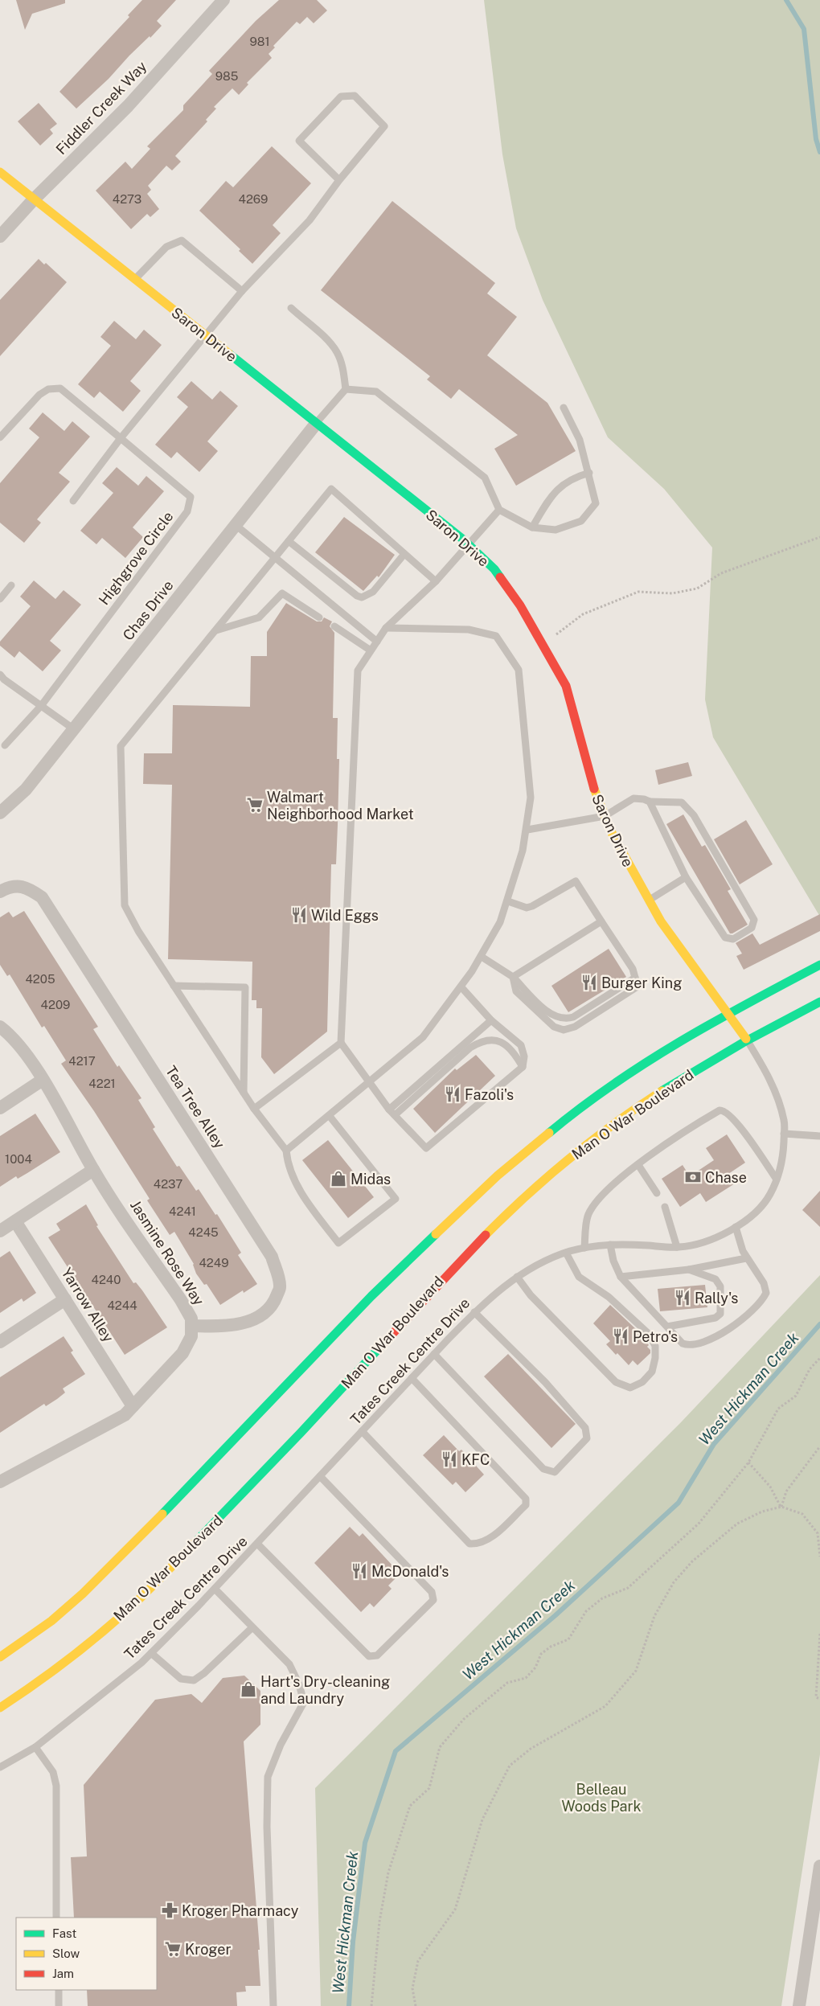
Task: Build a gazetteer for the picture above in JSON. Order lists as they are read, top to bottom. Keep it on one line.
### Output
{"streets":{"main road":["Saron Drive","Man O War Boulevard"],"street":["Fiddler Creek Way","Chas Drive","Tea Tree Alley","Jasmine Rose Way","Yarrow Alley"],"lane":["Highgrove Circle","Tates Creek Centre Drive"]},"crossings":[["Fiddler Creek Way","Saron Drive"],["Saron Drive","Chas Drive"],["Saron Drive","Man O War Boulevard"],["Saron Drive","Tates Creek Centre Drive"],["Tea Tree Alley","Jasmine Rose Way"],["Man O War Boulevard","Tates Creek Centre Drive"],["Jasmine Rose Way","Yarrow Alley"]],"water":["West Hickman Creek"],"parks":["Belleau Woods Park"],"places":{"supermarket":["Walmart Neighborhood Market","Kroger"],"restaurant":["Wild Eggs","Burger King","Fazoli's","Rally's","Petro's","KFC","McDonald's"],"bank":["Chase"],"shop":["Midas","Hart's Dry-cleaning and Laundry"],"pharmacy":["Kroger Pharmacy"]},"house_numbers":["981","985","4273","4269","4205","4209","4217","4221","1004","4237","4241","4245","4249","4240","4244"],"legend":["Fast","Slow","Jam"]}
